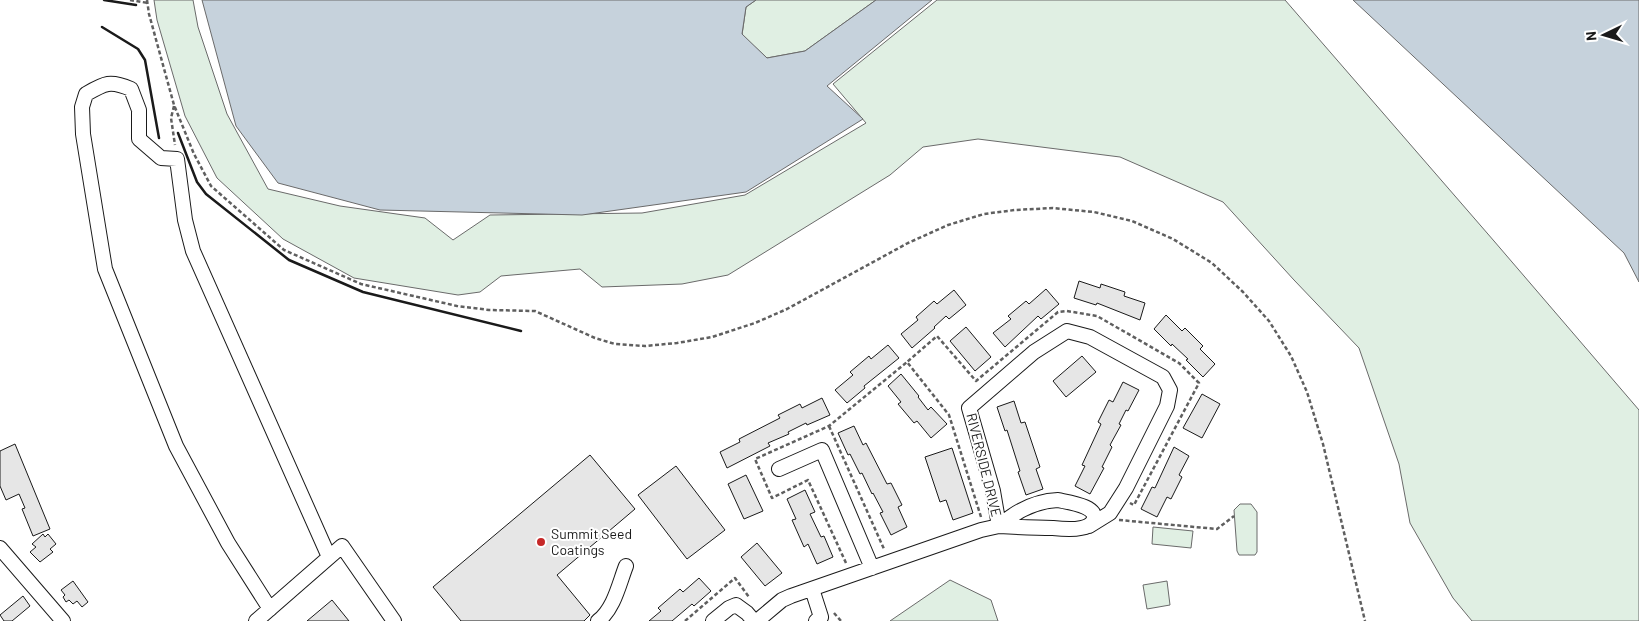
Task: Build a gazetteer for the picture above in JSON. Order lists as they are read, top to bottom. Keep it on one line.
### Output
{"streets":{"street":["RIVERSIDE DRIVE"]},"places":["Summit Seed Coatings"],"north":"left"}
